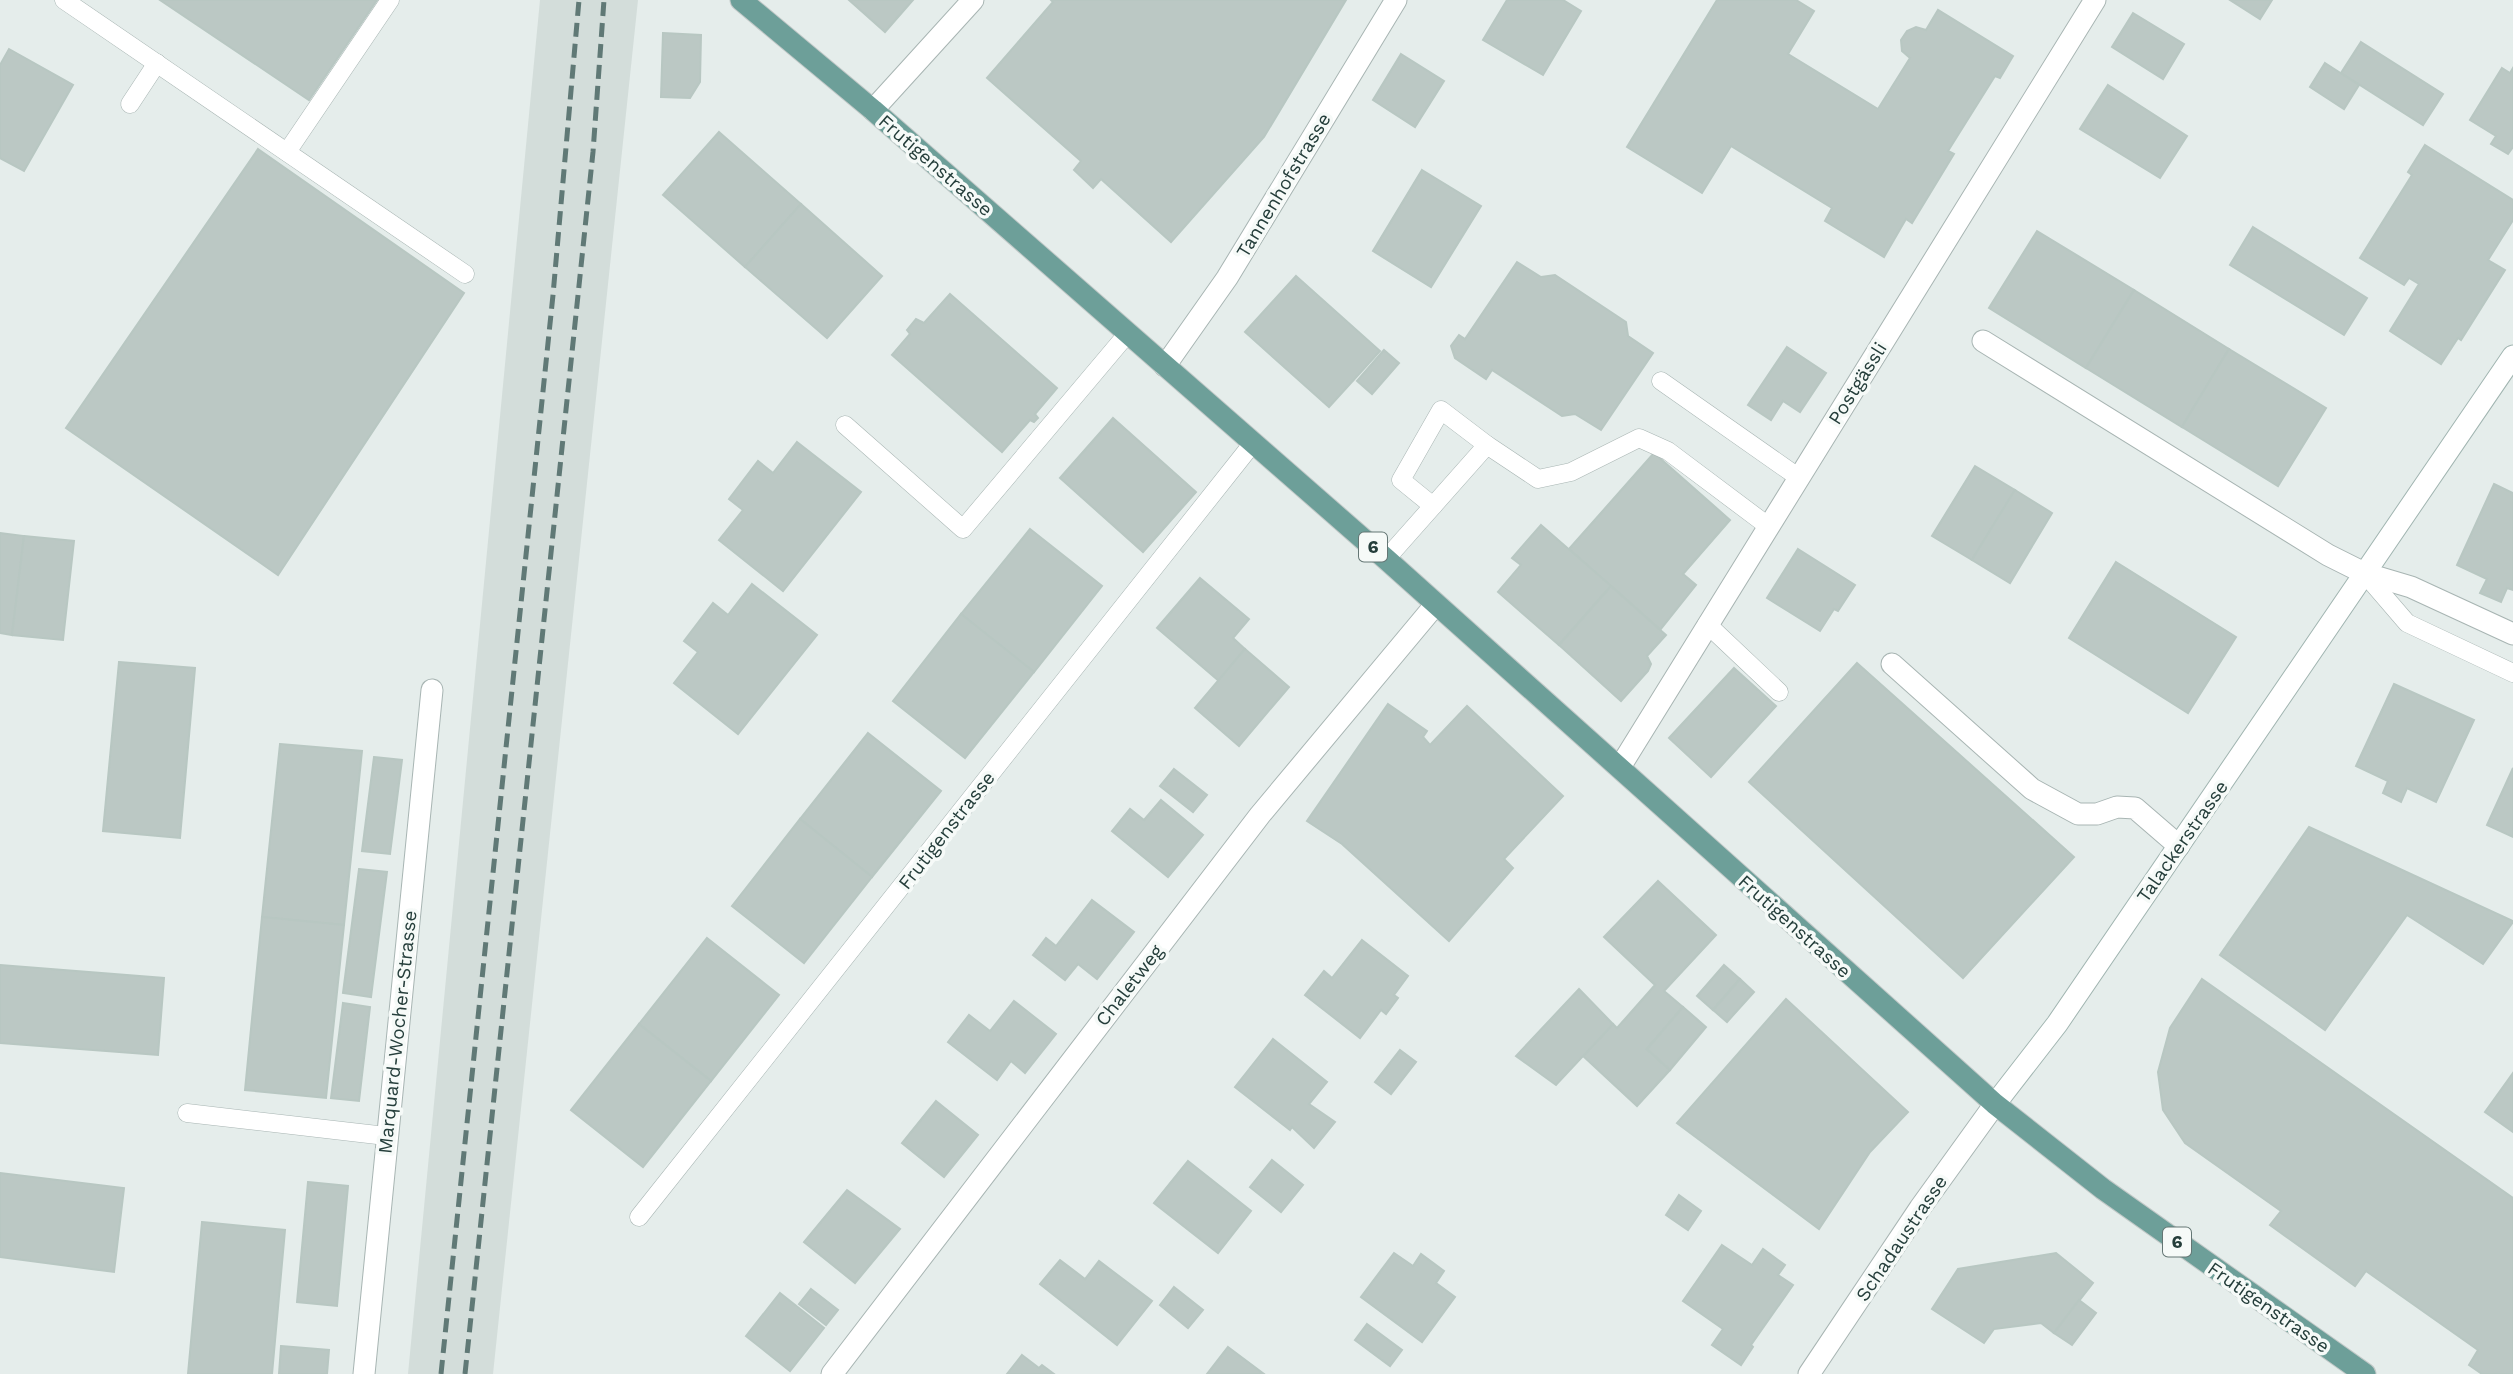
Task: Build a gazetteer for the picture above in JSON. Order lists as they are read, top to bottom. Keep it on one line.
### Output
{"streets":{"main road":["Frutigenstrasse","6"],"street":["Tannenhofstrasse","Postgässli","Talackerstrasse","Chaletweg","Marquard-Wocher-Strasse","Schadaustrasse"]},"crossings":[["Frutigenstrasse","Tannenhofstrasse"],["Frutigenstrasse","Postgässli"],["Frutigenstrasse","Talackerstrasse"],["Frutigenstrasse","Chaletweg"],["Frutigenstrasse","Schadaustrasse"],["Talackerstrasse","Schadaustrasse"]]}
